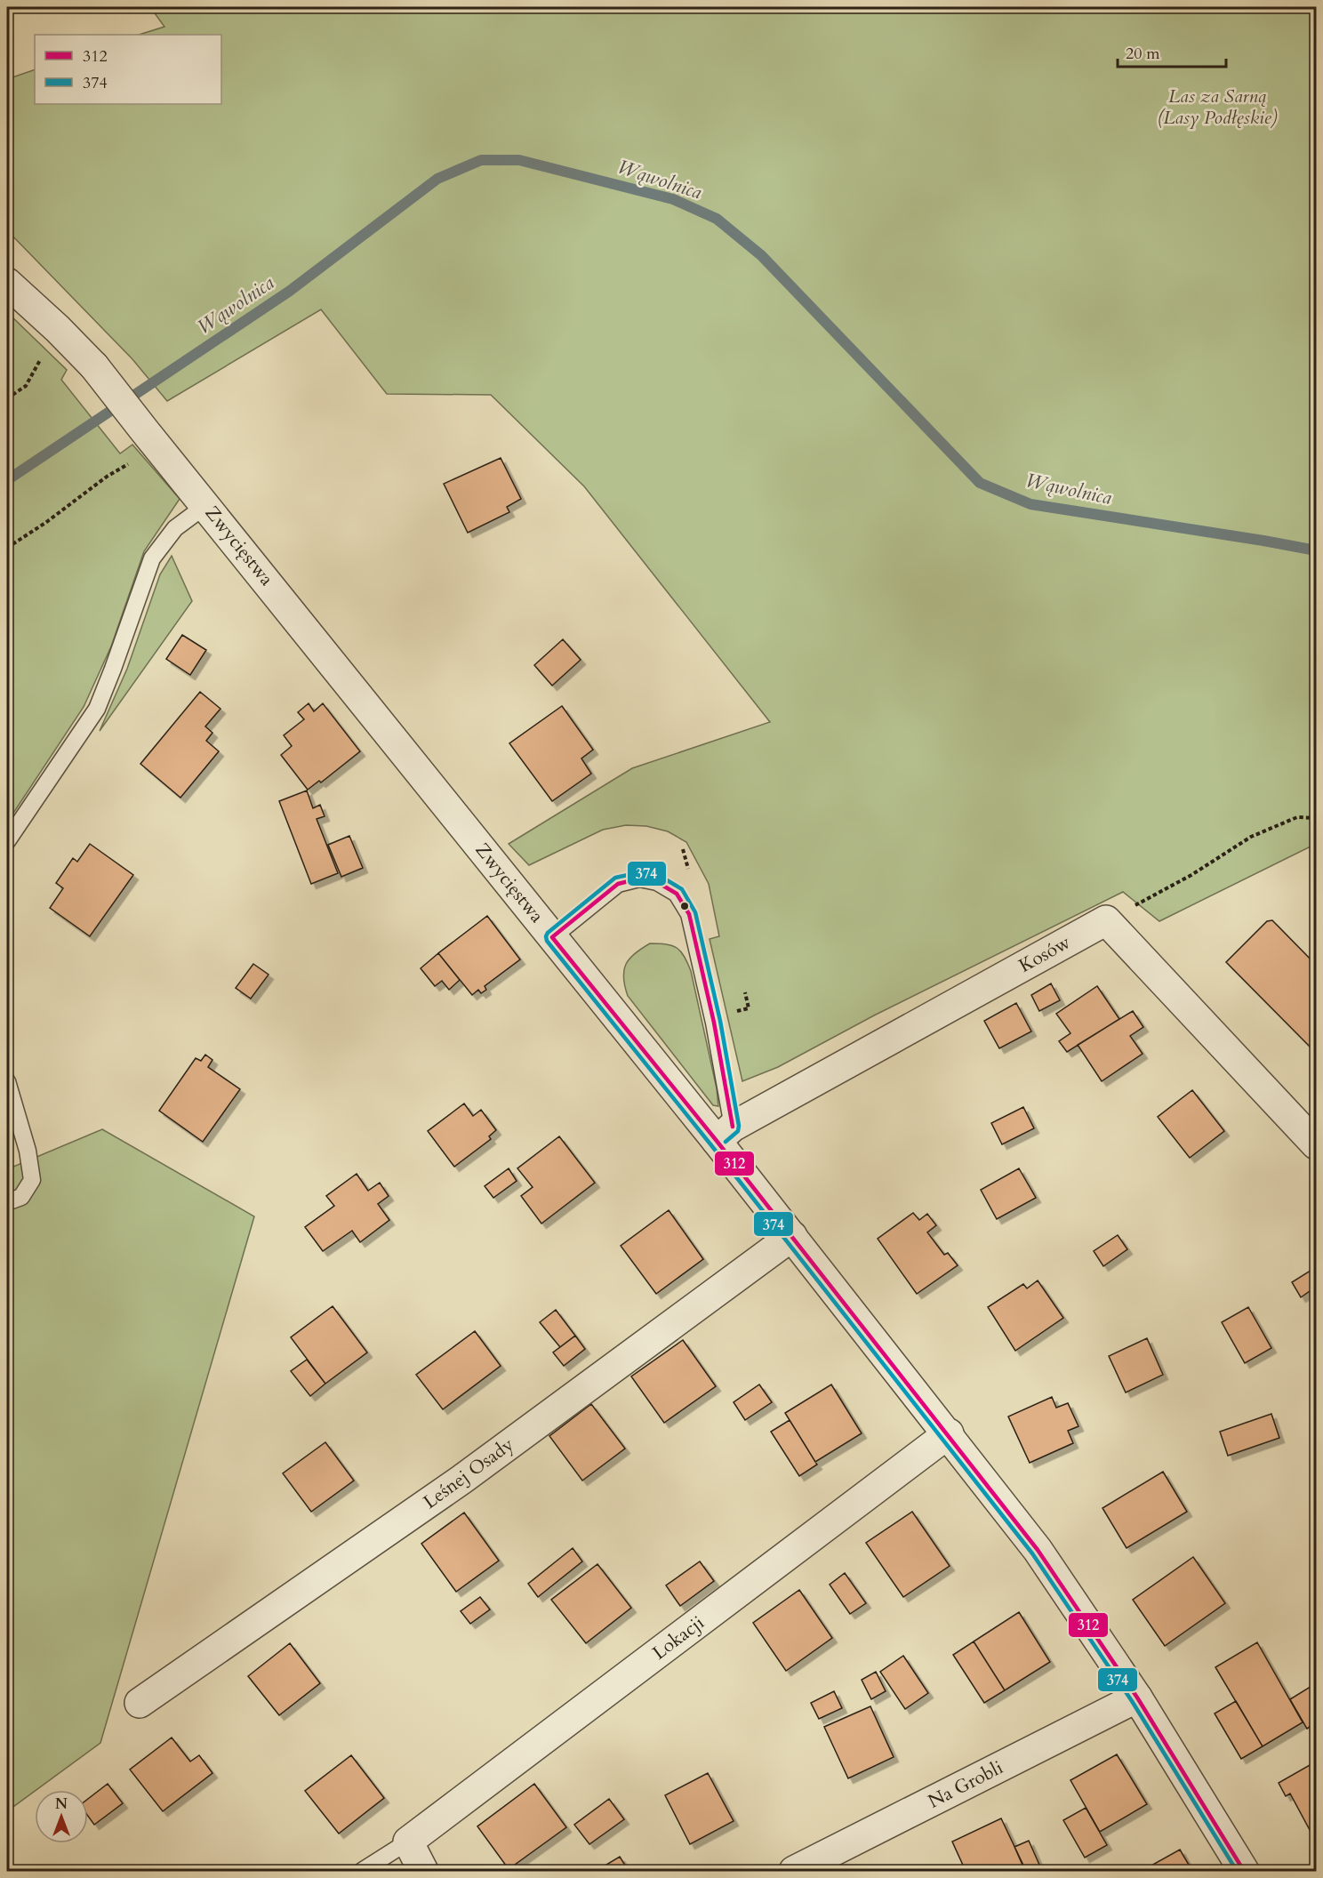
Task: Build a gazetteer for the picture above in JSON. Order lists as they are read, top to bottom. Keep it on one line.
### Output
{"streets":{"street":["Zwycięstwa","Kosów","Leśnej Osady","Lokacji","Na Grobli"]},"crossings":[["Zwycięstwa","Kosów"],["Zwycięstwa","Leśnej Osady"],["Zwycięstwa","Lokacji"],["Zwycięstwa","Na Grobli"]],"water":["Wąwolnica"],"parks":["Las za Sarną (Lasy Podłęskie)"],"lines":["transit line 374","transit line 312"],"legend":["312","374"],"scale_bar":"20 m","north":"top"}
